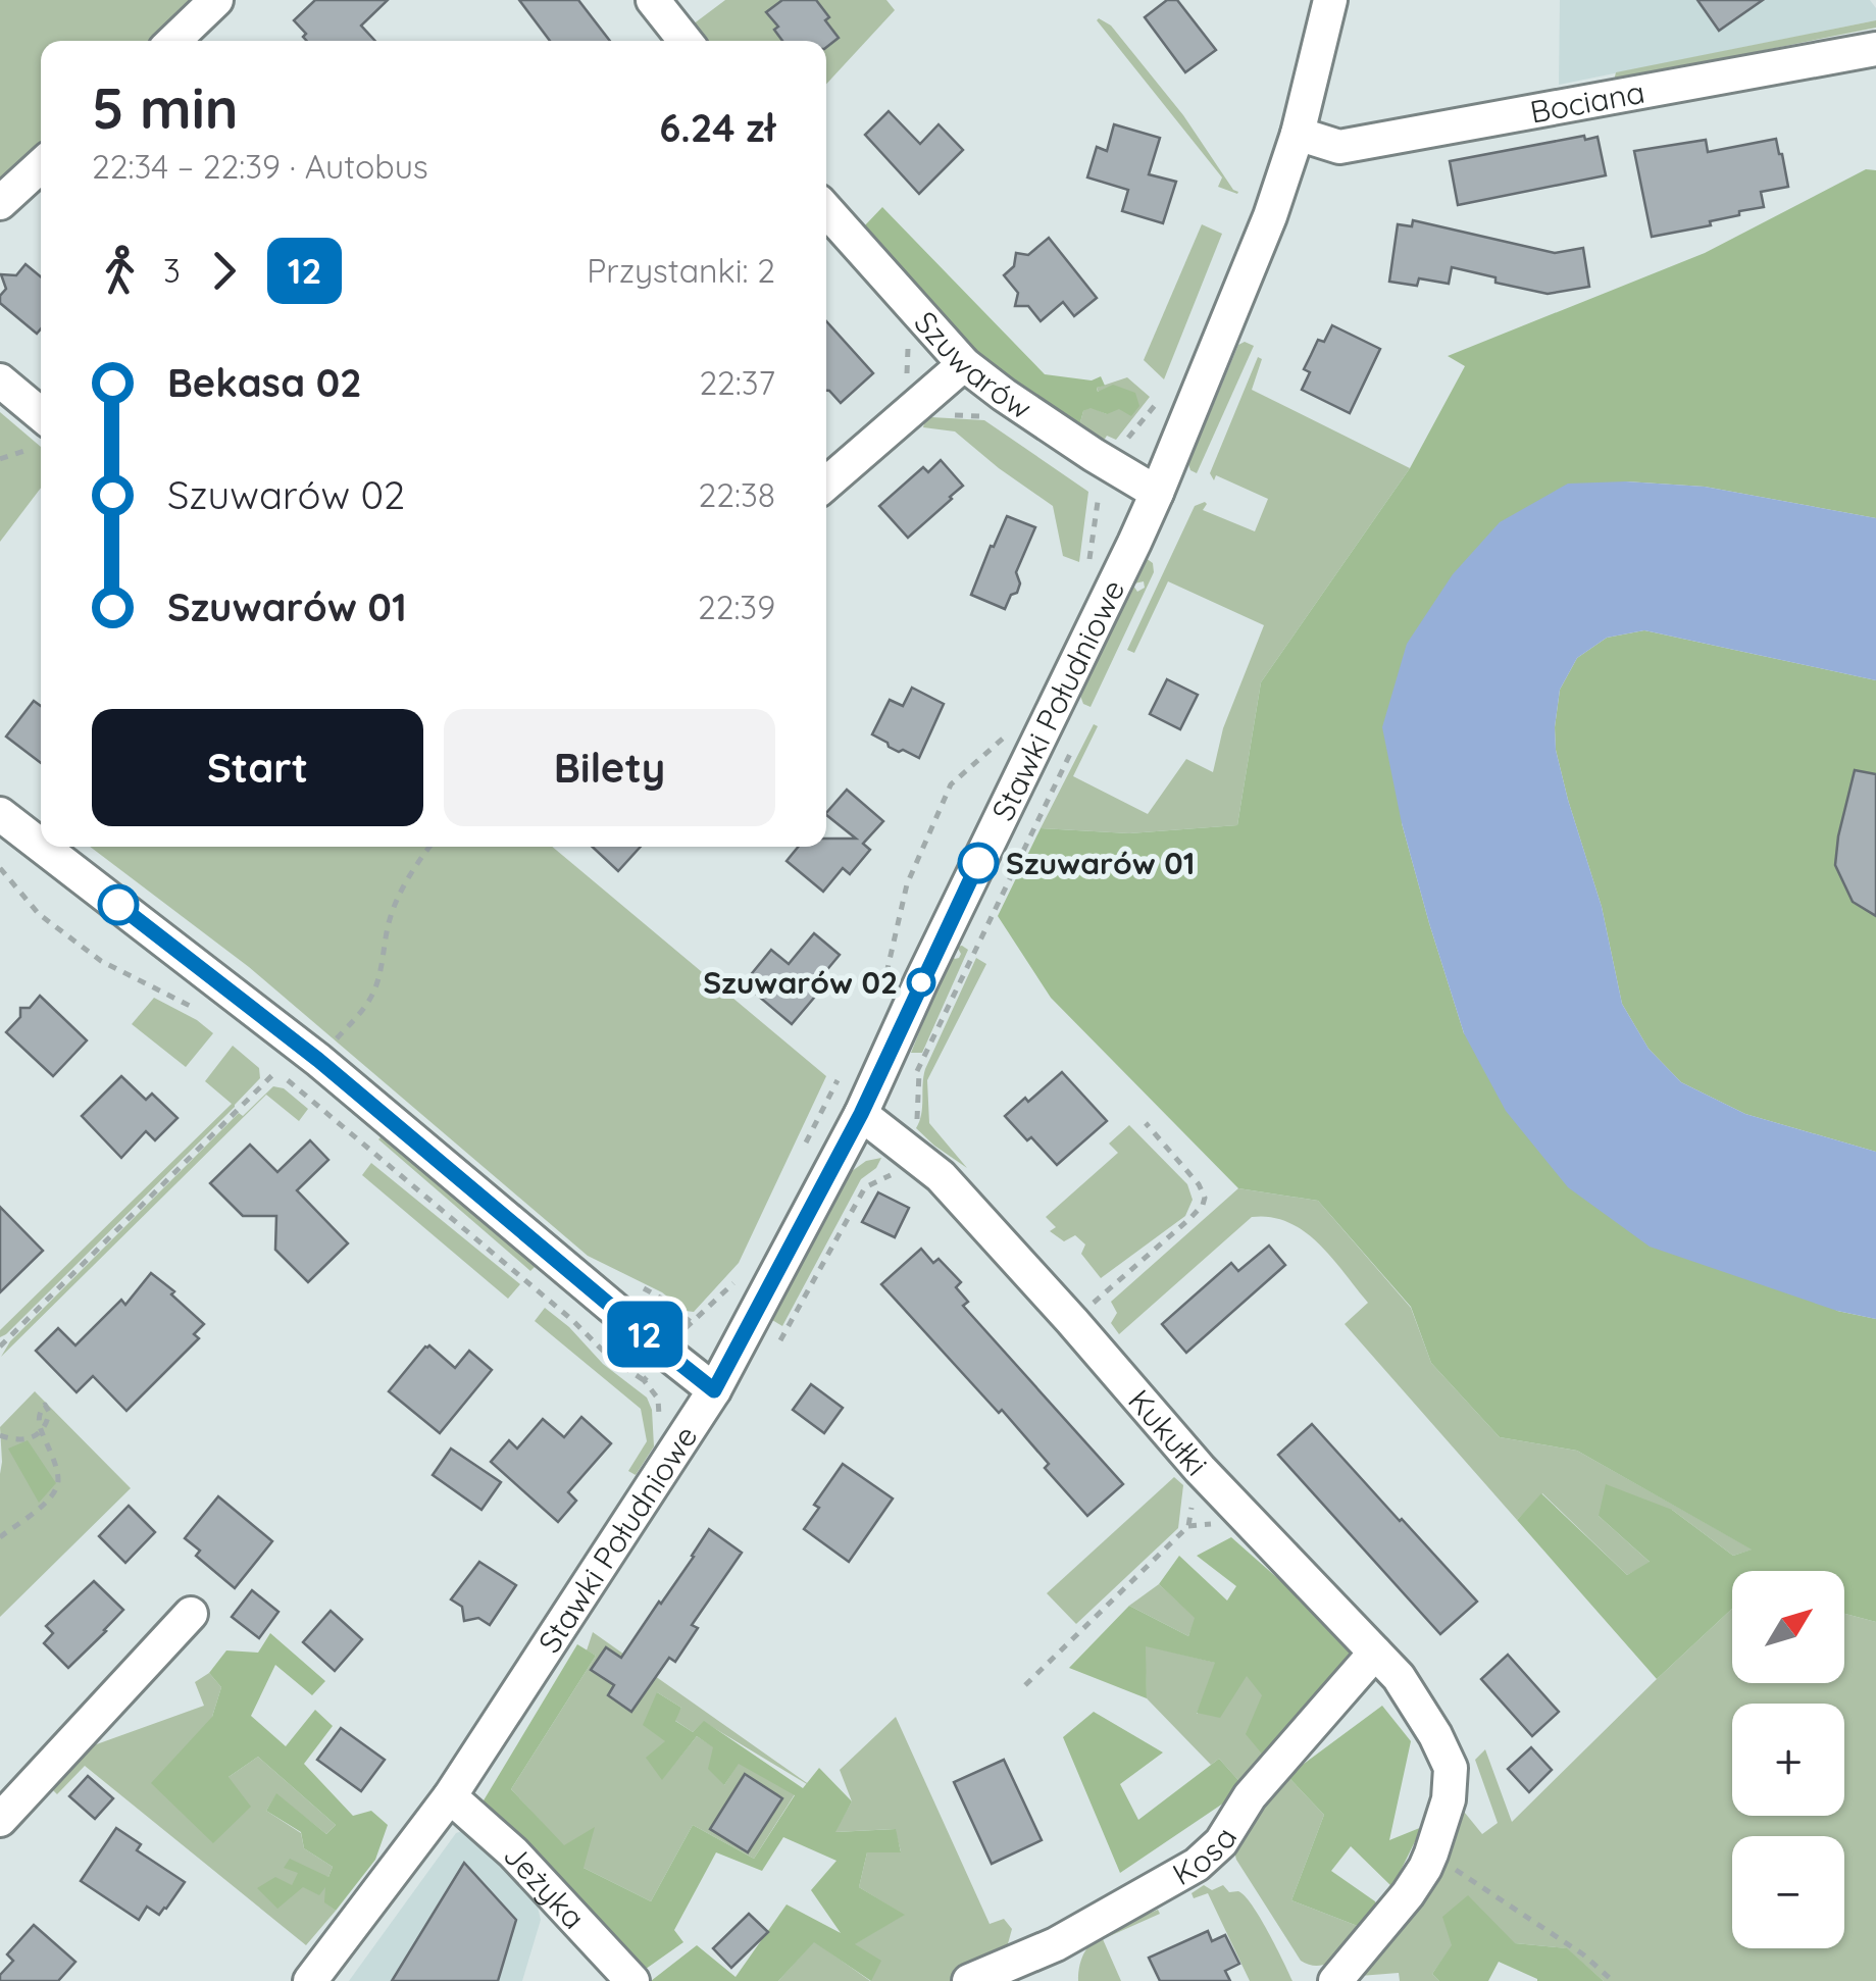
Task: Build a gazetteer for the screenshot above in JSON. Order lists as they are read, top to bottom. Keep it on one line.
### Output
{"streets":{"street":["Bociana","Szuwarów","Stawki Południowe","Kukułki","Kosa","Jeżyka"]},"crossings":[["Bociana","Stawki Południowe"],["Szuwarów","Stawki Południowe"],["Stawki Południowe","Kukułki"],["Stawki Południowe","Jeżyka"],["Kukułki","Kosa"]],"places":["Szuwarów 01","Szuwarów 02"],"lines":["bus line 12"],"north":"top right","page":{"on_map":"12","heading":["5 min","22:34 – 22:39 · Autobus","6.24 zł"],"legs":["3","12","Przystanki: 2"],"list":[{"name":"Bekasa 02","value":"22:37"},{"name":"Szuwarów 02","value":"22:38"},{"name":"Szuwarów 01","value":"22:39"}],"buttons":["Start","Bilety"],"map_buttons":["+","−"]}}
